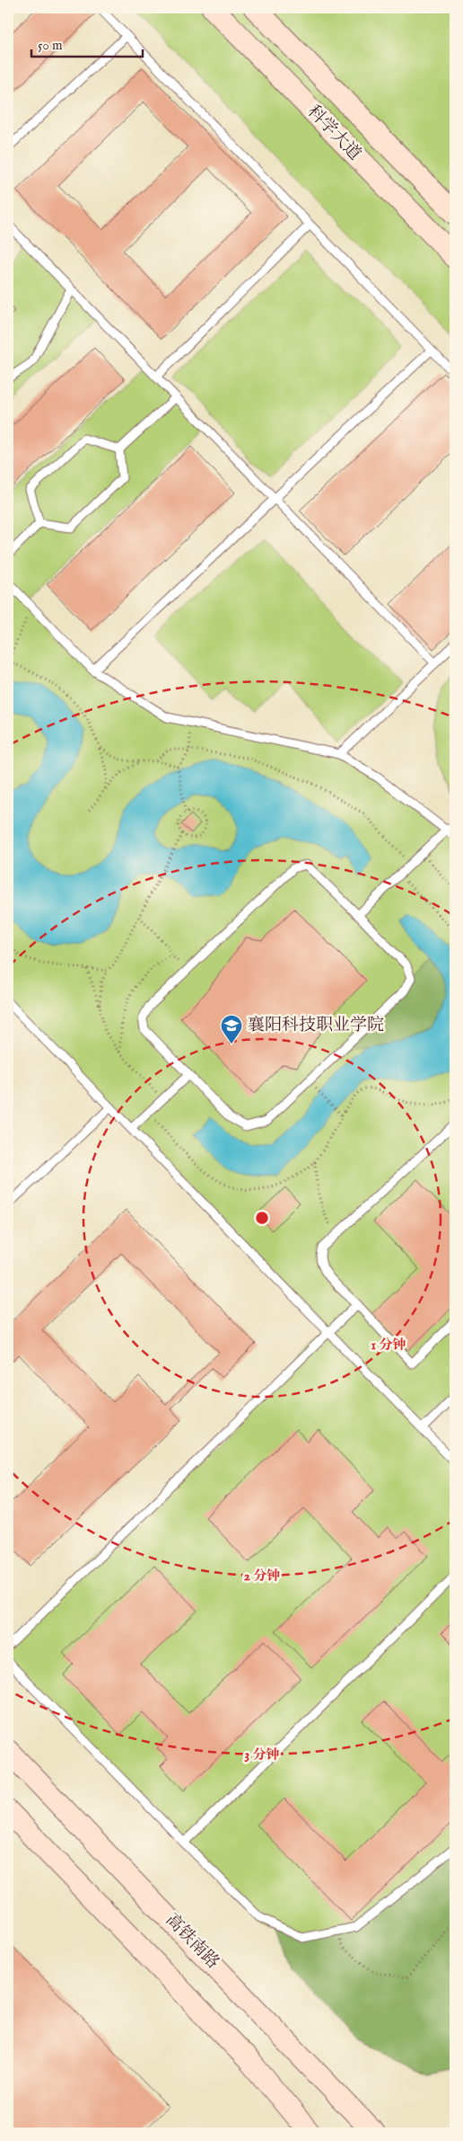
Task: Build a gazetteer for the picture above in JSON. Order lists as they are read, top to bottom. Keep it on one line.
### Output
{"streets":{"main road":["科学大道","高铁南路"]},"places":{"school or university":["襄阳科技职业学院"]},"scale_bar":"50 m","rings":["1 分钟","2 分钟","3 分钟"]}
